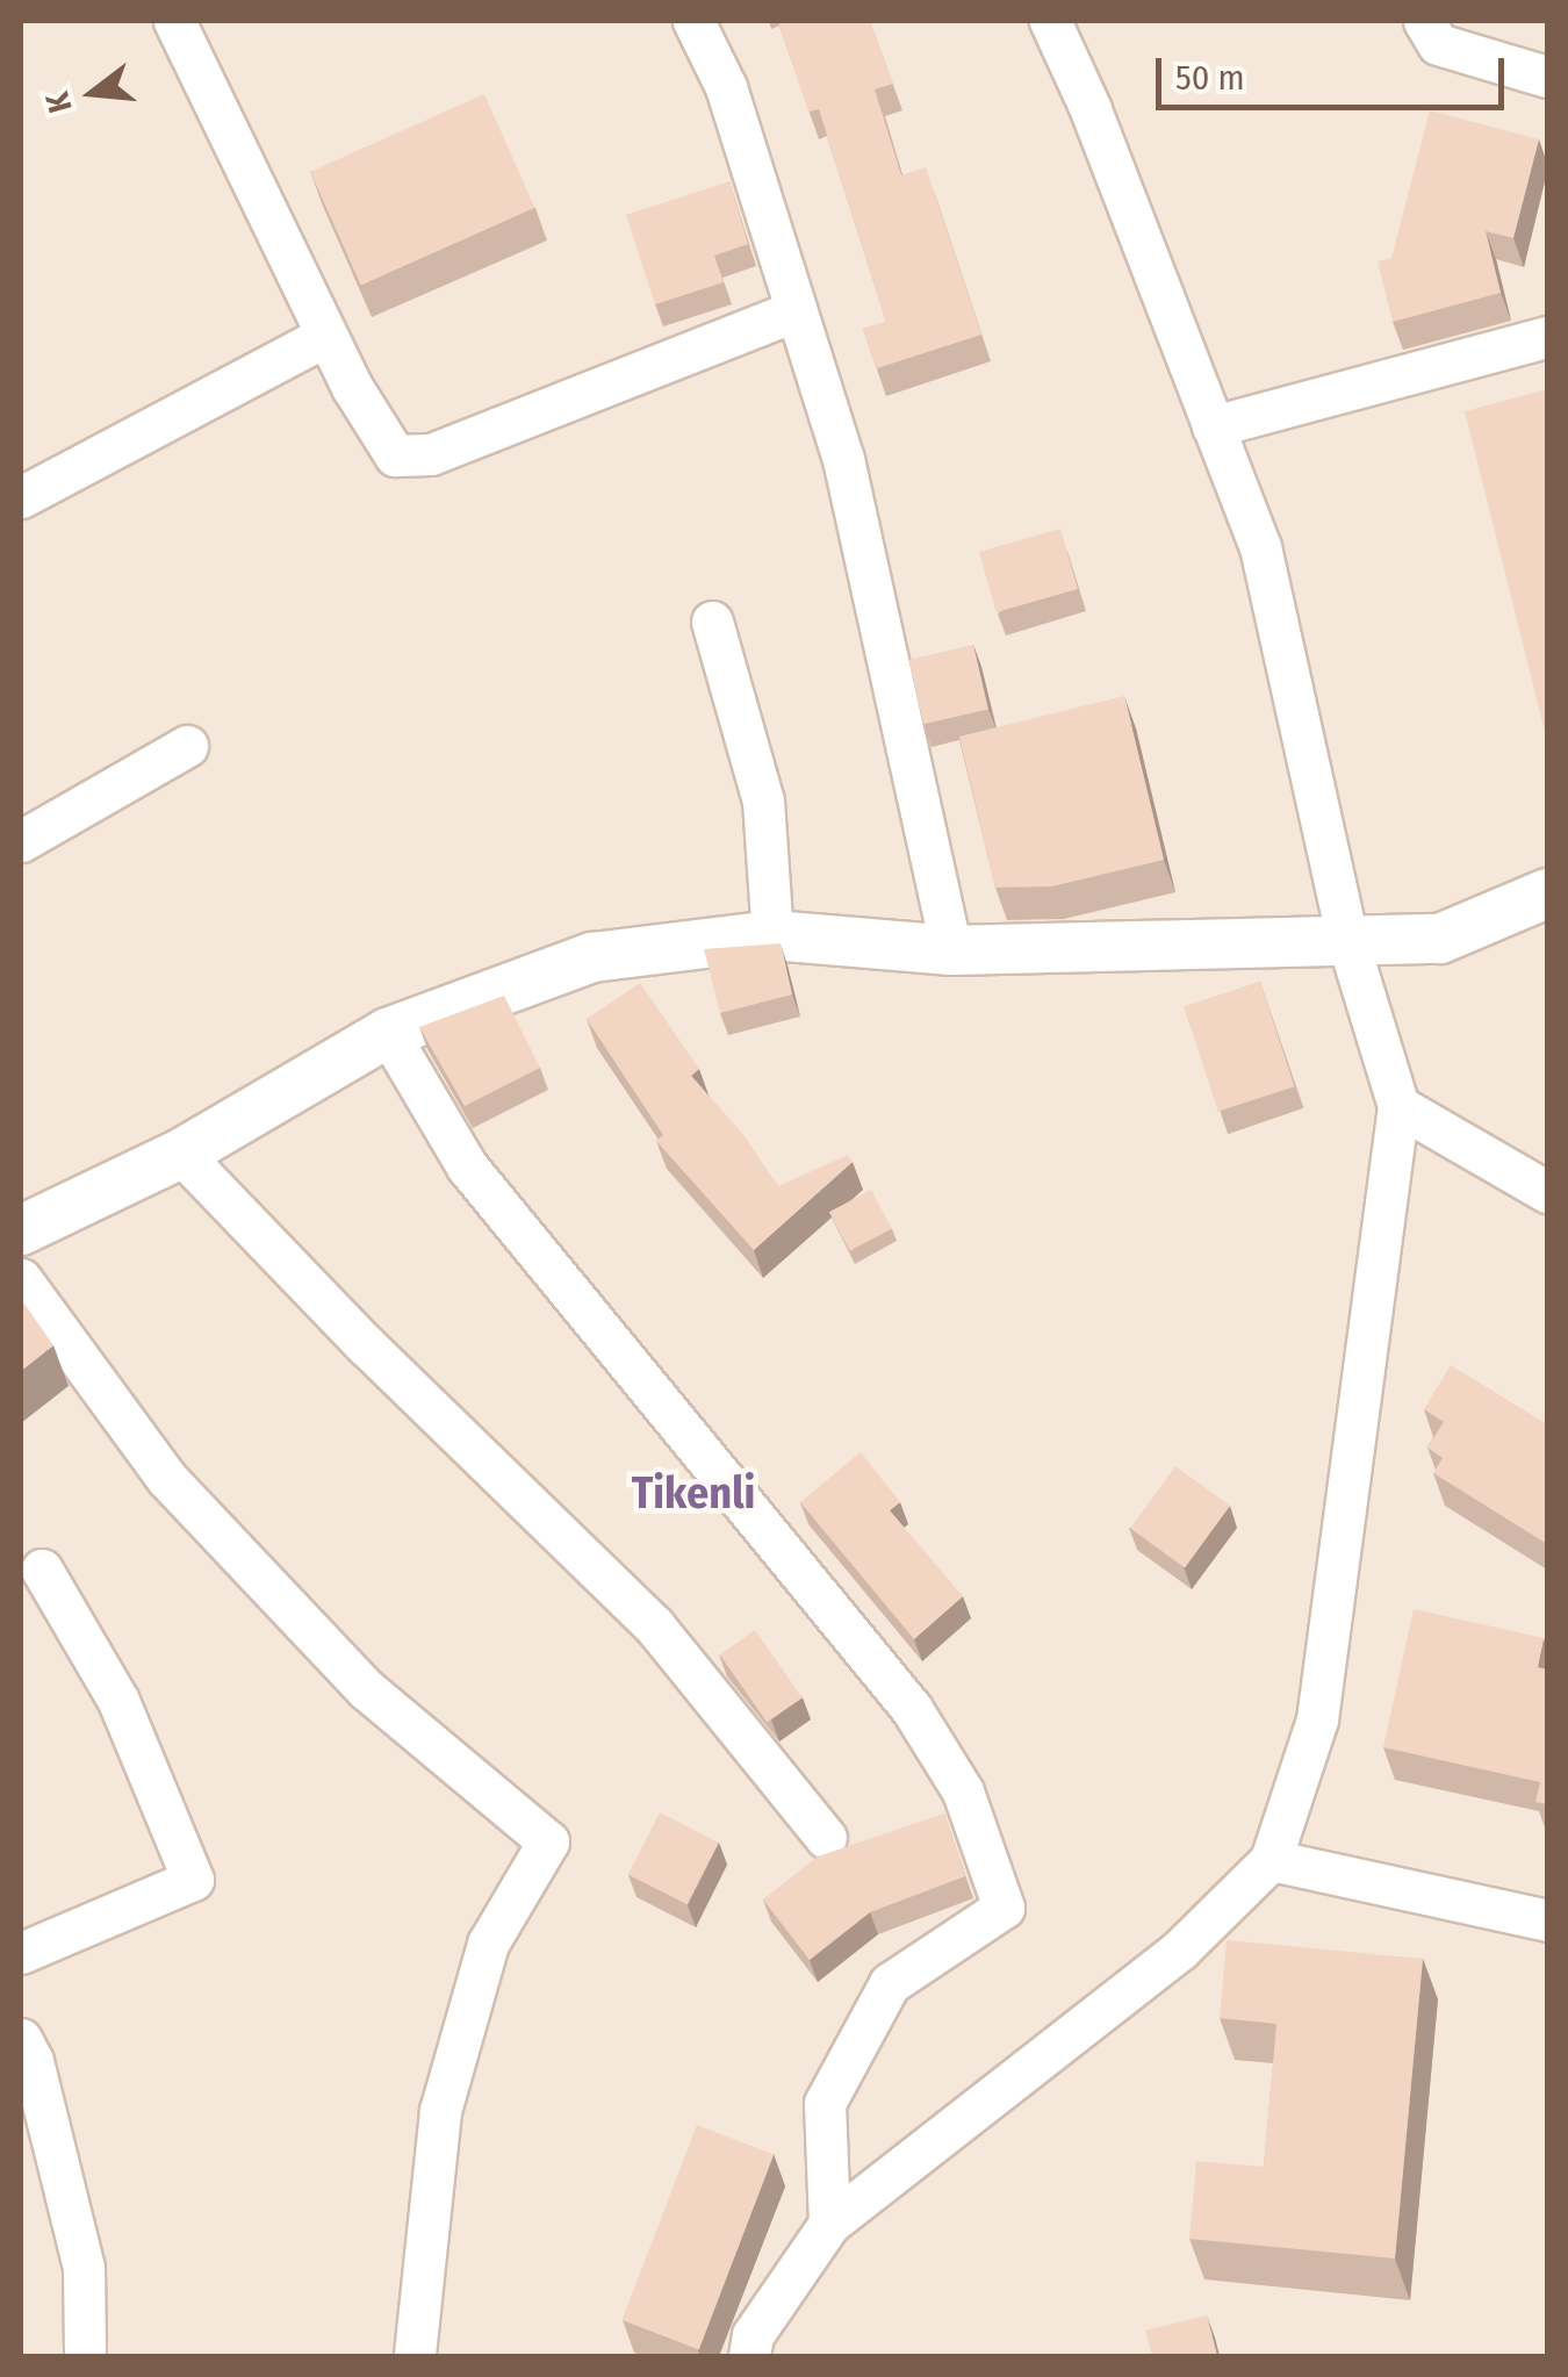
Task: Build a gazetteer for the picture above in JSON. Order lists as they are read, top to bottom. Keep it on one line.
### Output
{"districts":["Tikenli"],"scale_bar":"50 m","north":"left"}
